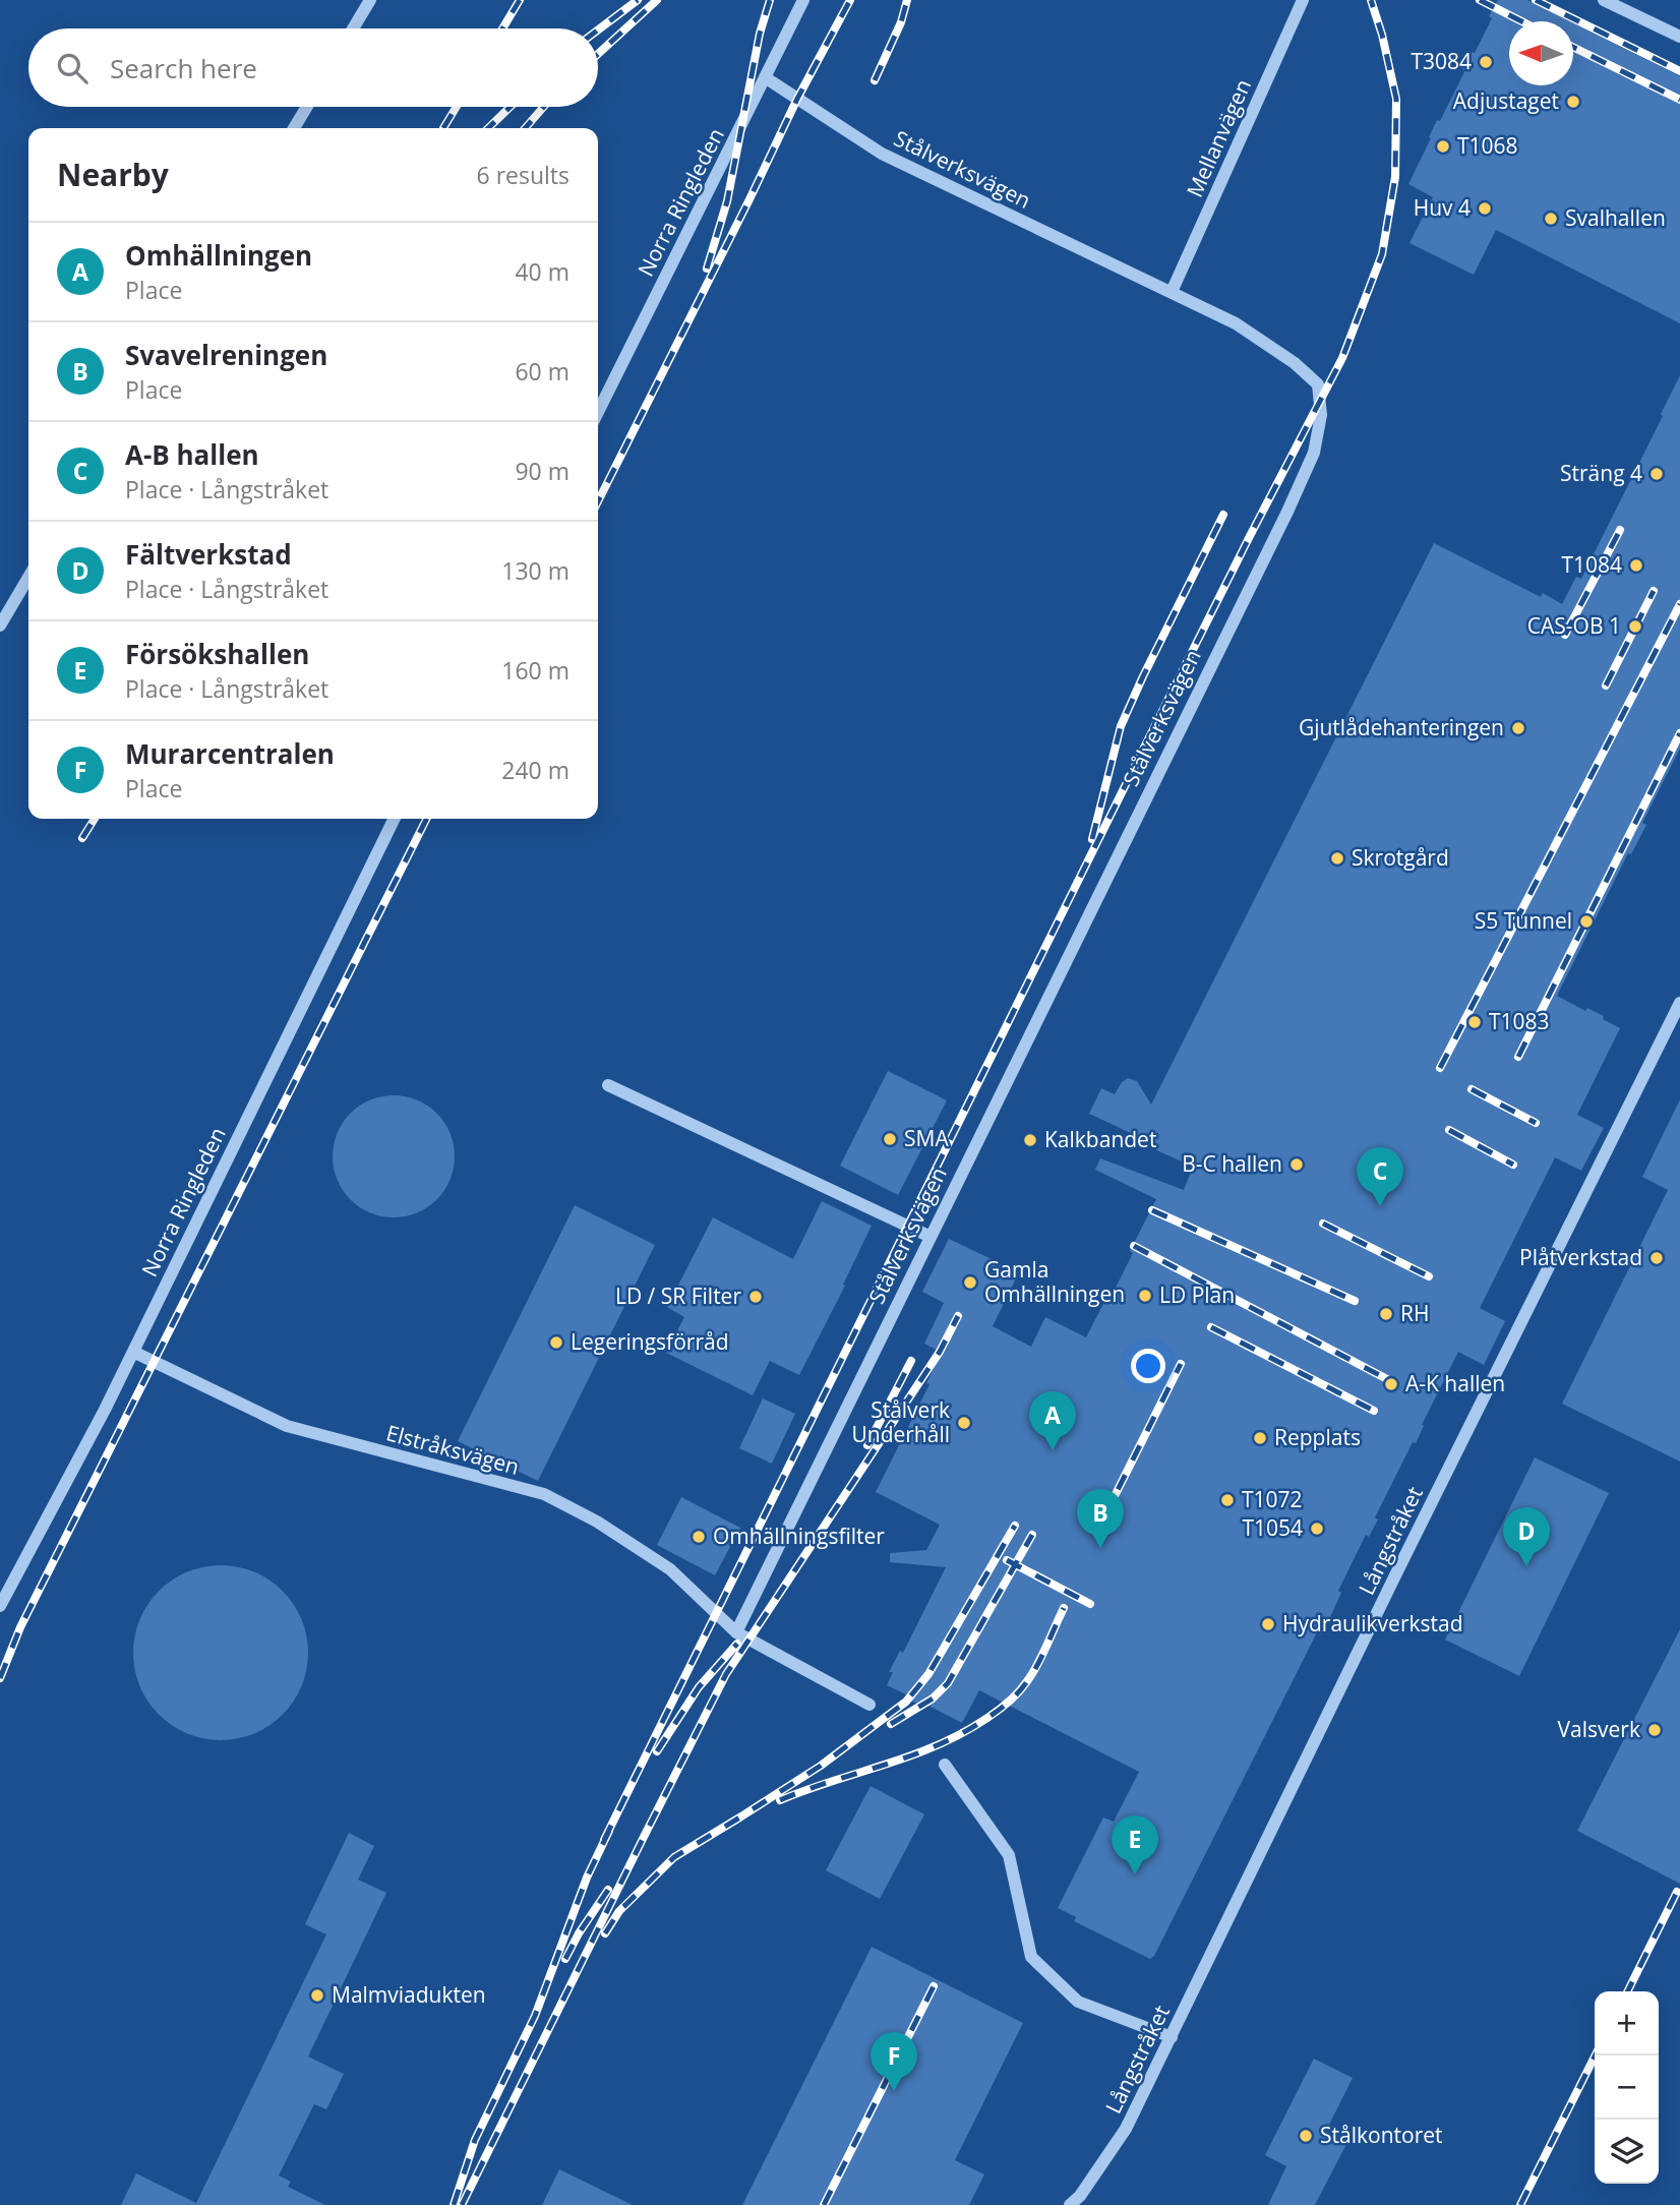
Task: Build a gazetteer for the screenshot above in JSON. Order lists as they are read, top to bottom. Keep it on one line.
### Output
{"streets":{"street":["Mellanvägen","Stålverksvägen","Norra Ringleden","Elstråksvägen","Långstråket"]},"crossings":[["Mellanvägen","Stålverksvägen"],["Stålverksvägen","Norra Ringleden"],["Stålverksvägen","Elstråksvägen"],["Norra Ringleden","Elstråksvägen"]],"places":["T3084","Adjustaget","T1068","Huv 4","Svalhallen","Sträng 4","T1084","CAS-OB 1","Gjutlådehanteringen","Skrotgård","S5 Tunnel","T1083","SMA","Kalkbandet","B-C hallen","Plåtverkstad","Gamla Omhällningen","LD Plan","LD / SR Filter","RH","Legeringsförråd","A-K hallen","Stålverk Underhåll","Repplats","T1072","T1054","Omhällningsfilter","Hydraulikverkstad","Valsverk","Malmviadukten","Stålkontoret"],"north":"left","page":{"search":"Search here","heading":["Nearby","6 results"],"list":[{"mark":"A","name":"Omhällningen","note":"Place","value":"40 m"},{"mark":"B","name":"Svavelreningen","note":"Place","value":"60 m"},{"mark":"C","name":"A-B hallen","note":"Place · Långstråket","value":"90 m"},{"mark":"D","name":"Fältverkstad","note":"Place · Långstråket","value":"130 m"},{"mark":"E","name":"Försökshallen","note":"Place · Långstråket","value":"160 m"},{"mark":"F","name":"Murarcentralen","note":"Place","value":"240 m"}],"pins":["C","A","B","D","E","F"],"map_buttons":["+","−"]}}
